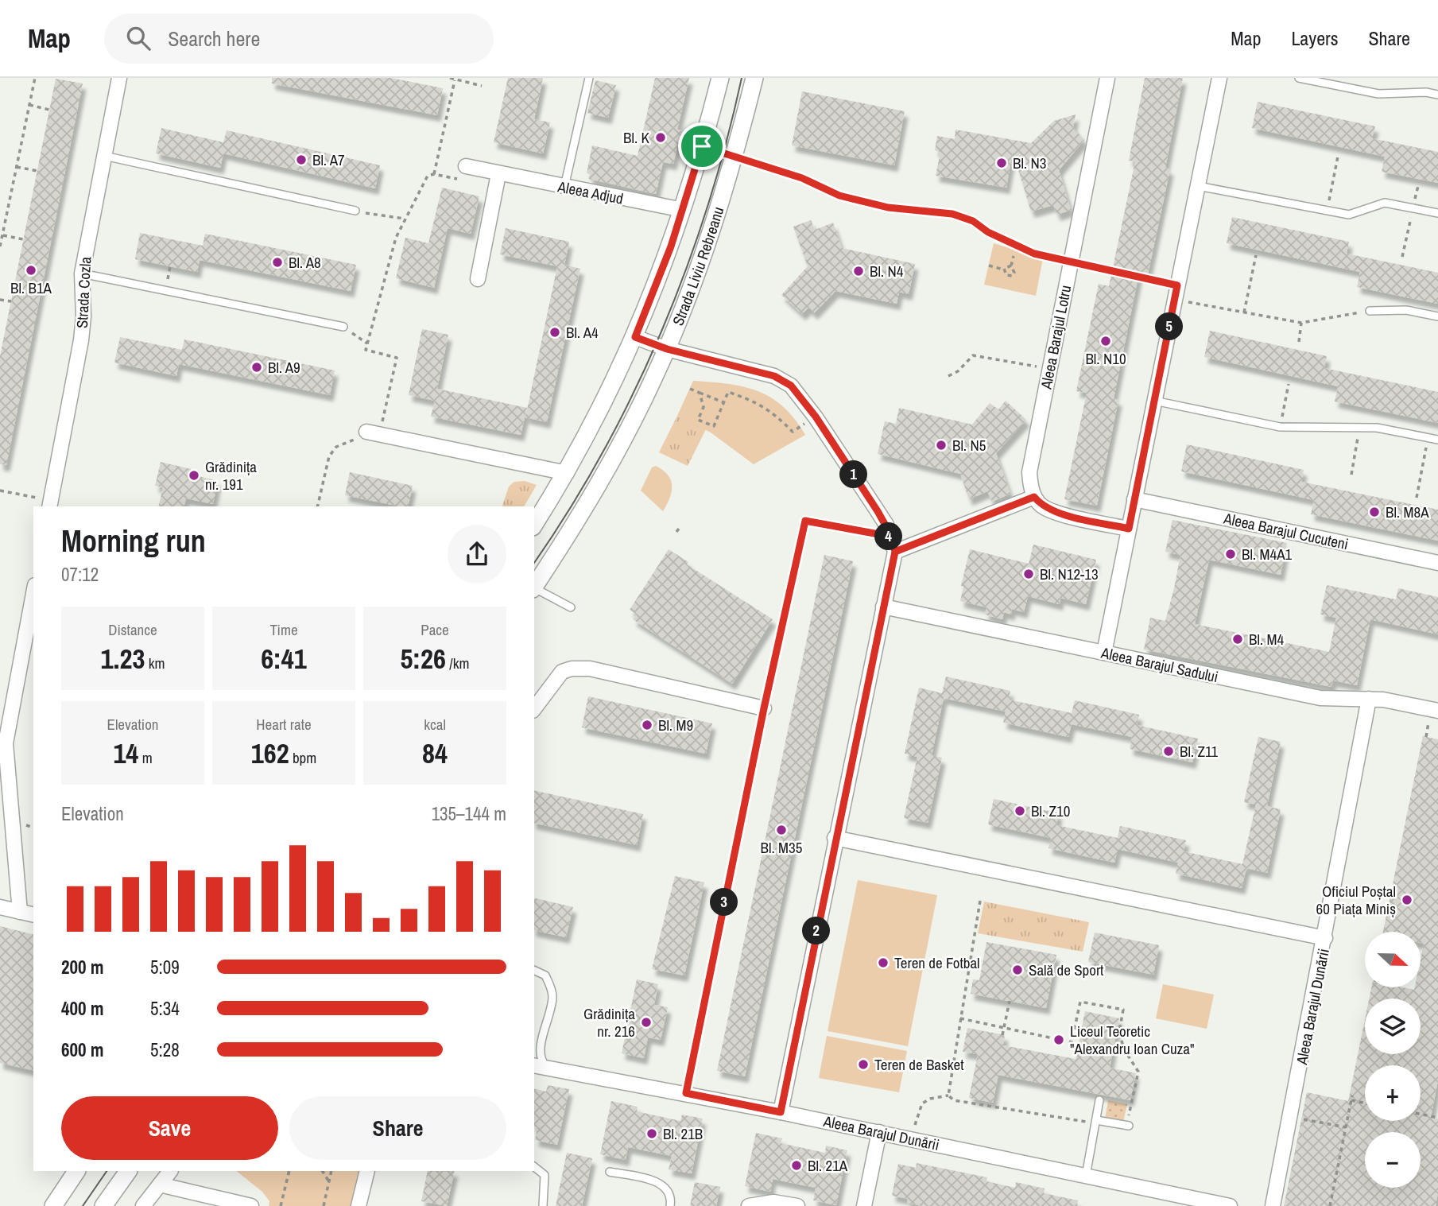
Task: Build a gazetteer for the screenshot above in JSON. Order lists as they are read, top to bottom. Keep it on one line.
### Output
{"streets":{"street":["Aleea Adjud","Strada Liviu Rebreanu","Strada Cozla","Aleea Barajul Lotru","Aleea Barajul Cucuteni","Aleea Barajul Sadului","Aleea Barajul Dunării"]},"crossings":[["Aleea Adjud","Strada Liviu Rebreanu"],["Aleea Barajul Sadului","Aleea Barajul Dunării"]],"places":["Bl. K","Bl. A7","Bl. N3","Bl. A8","Bl. B1A","Bl. N4","Bl. A4","Bl. N10","Bl. A9","Bl. N5","Grădinița nr. 191","Bl. M8A","Bl. M4A1","Bl. N12-13","Bl. M4","Bl. M9","Bl. Z11","Bl. Z10","Bl. M35","Oficiul Poștal 60 Piața Miniș","Teren de Fotbal","Sală de Sport","Grădinița nr. 216","Liceul Teoretic \"Alexandru Ioan Cuza\"","Teren de Basket","Bl. 21B","Bl. 21A"],"north":"right","page":{"header":"Map","search":"Search here","nav":["Map","Layers","Share"],"pins":["5","1","4","3","2"],"heading":["Morning run","07:12"],"stats":[["Distance","1.23 km"],["Time","6:41"],["Pace","5:26 /km"],["Elevation","14 m"],["Heart rate","162 bpm"],["kcal","84"]],"chart":["Elevation","135–144 m"],"map_buttons":["+","−"],"list":[{"name":"200 m","note":"5:09"},{"name":"400 m","note":"5:34"},{"name":"600 m","note":"5:28"}],"buttons":["Save","Share"]}}
